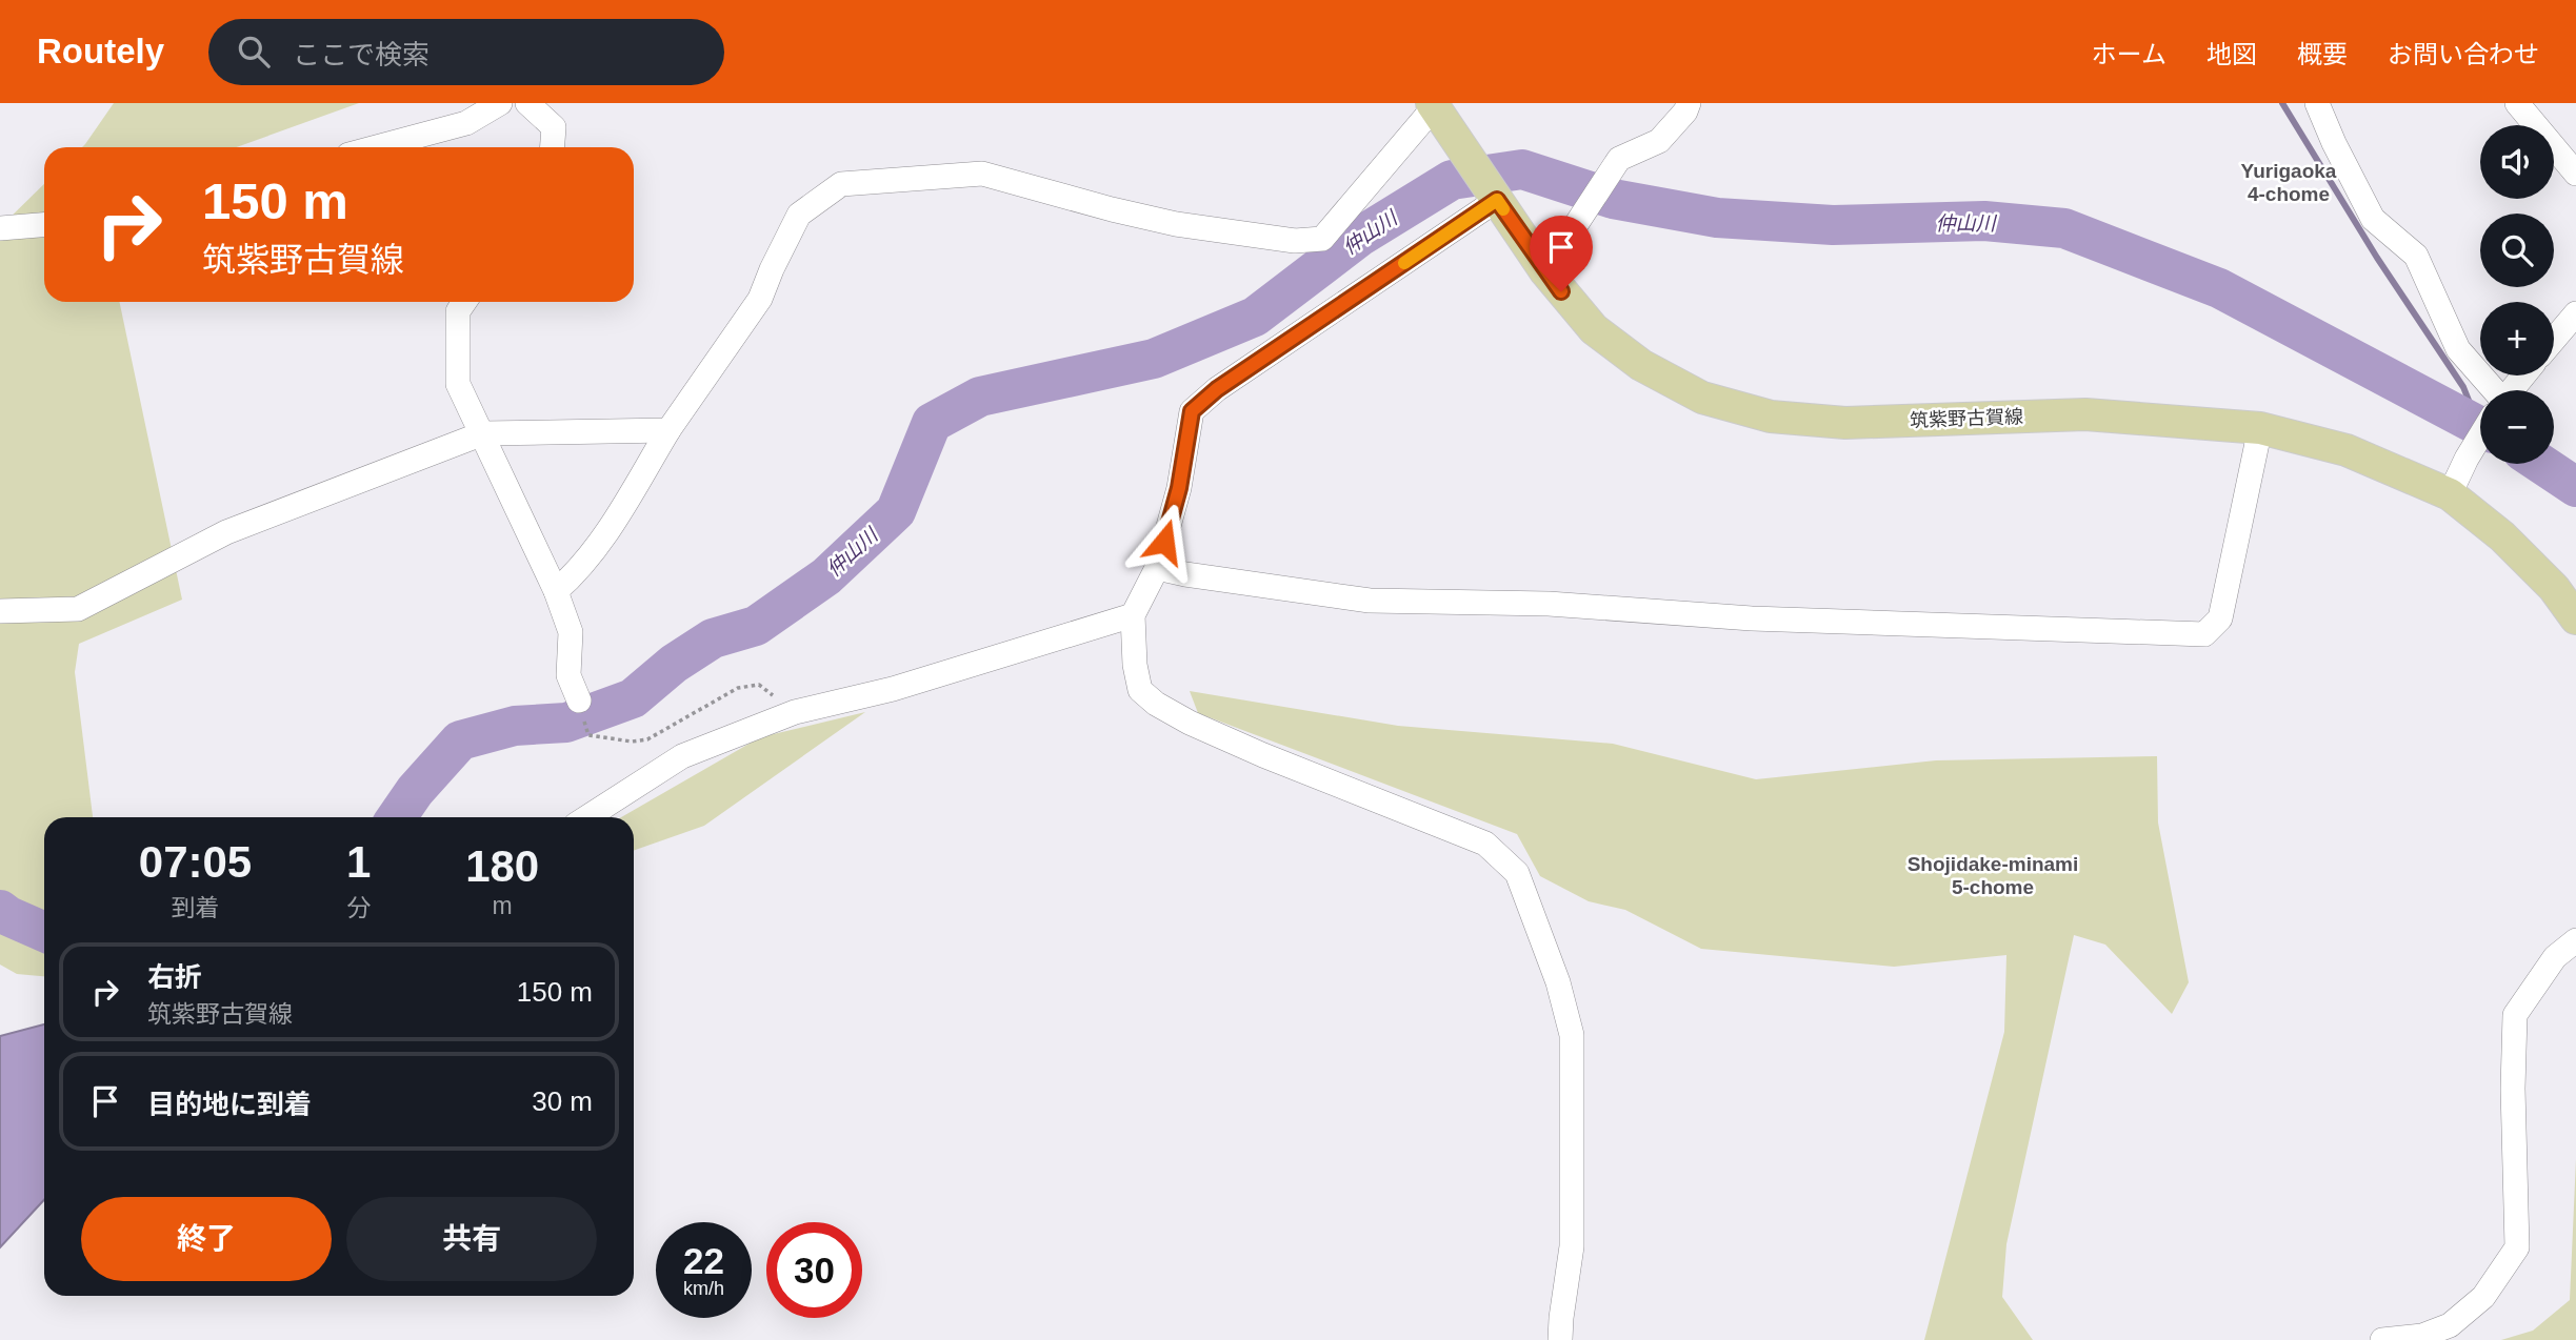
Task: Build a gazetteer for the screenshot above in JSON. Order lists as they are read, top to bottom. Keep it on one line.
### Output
{"streets":{"main road":["筑紫野古賀線"]},"districts":["Yurigaoka 4-chome","Shojidake-minami 5-chome"],"water":["仲山川"],"page":{"header":"Routely","search":"ここで検索","nav":["ホーム","地図","概要","お問い合わせ"],"map_buttons":["+","−"],"turn":["150 m","筑紫野古賀線"],"eta":["07:05","到着","1","分","180","m"],"list":[{"name":"右折","note":"筑紫野古賀線","value":"150 m"},{"name":"目的地に到着","value":"30 m"}],"buttons":["終了","共有"],"speed":"22 km/h","limit":"30"}}
